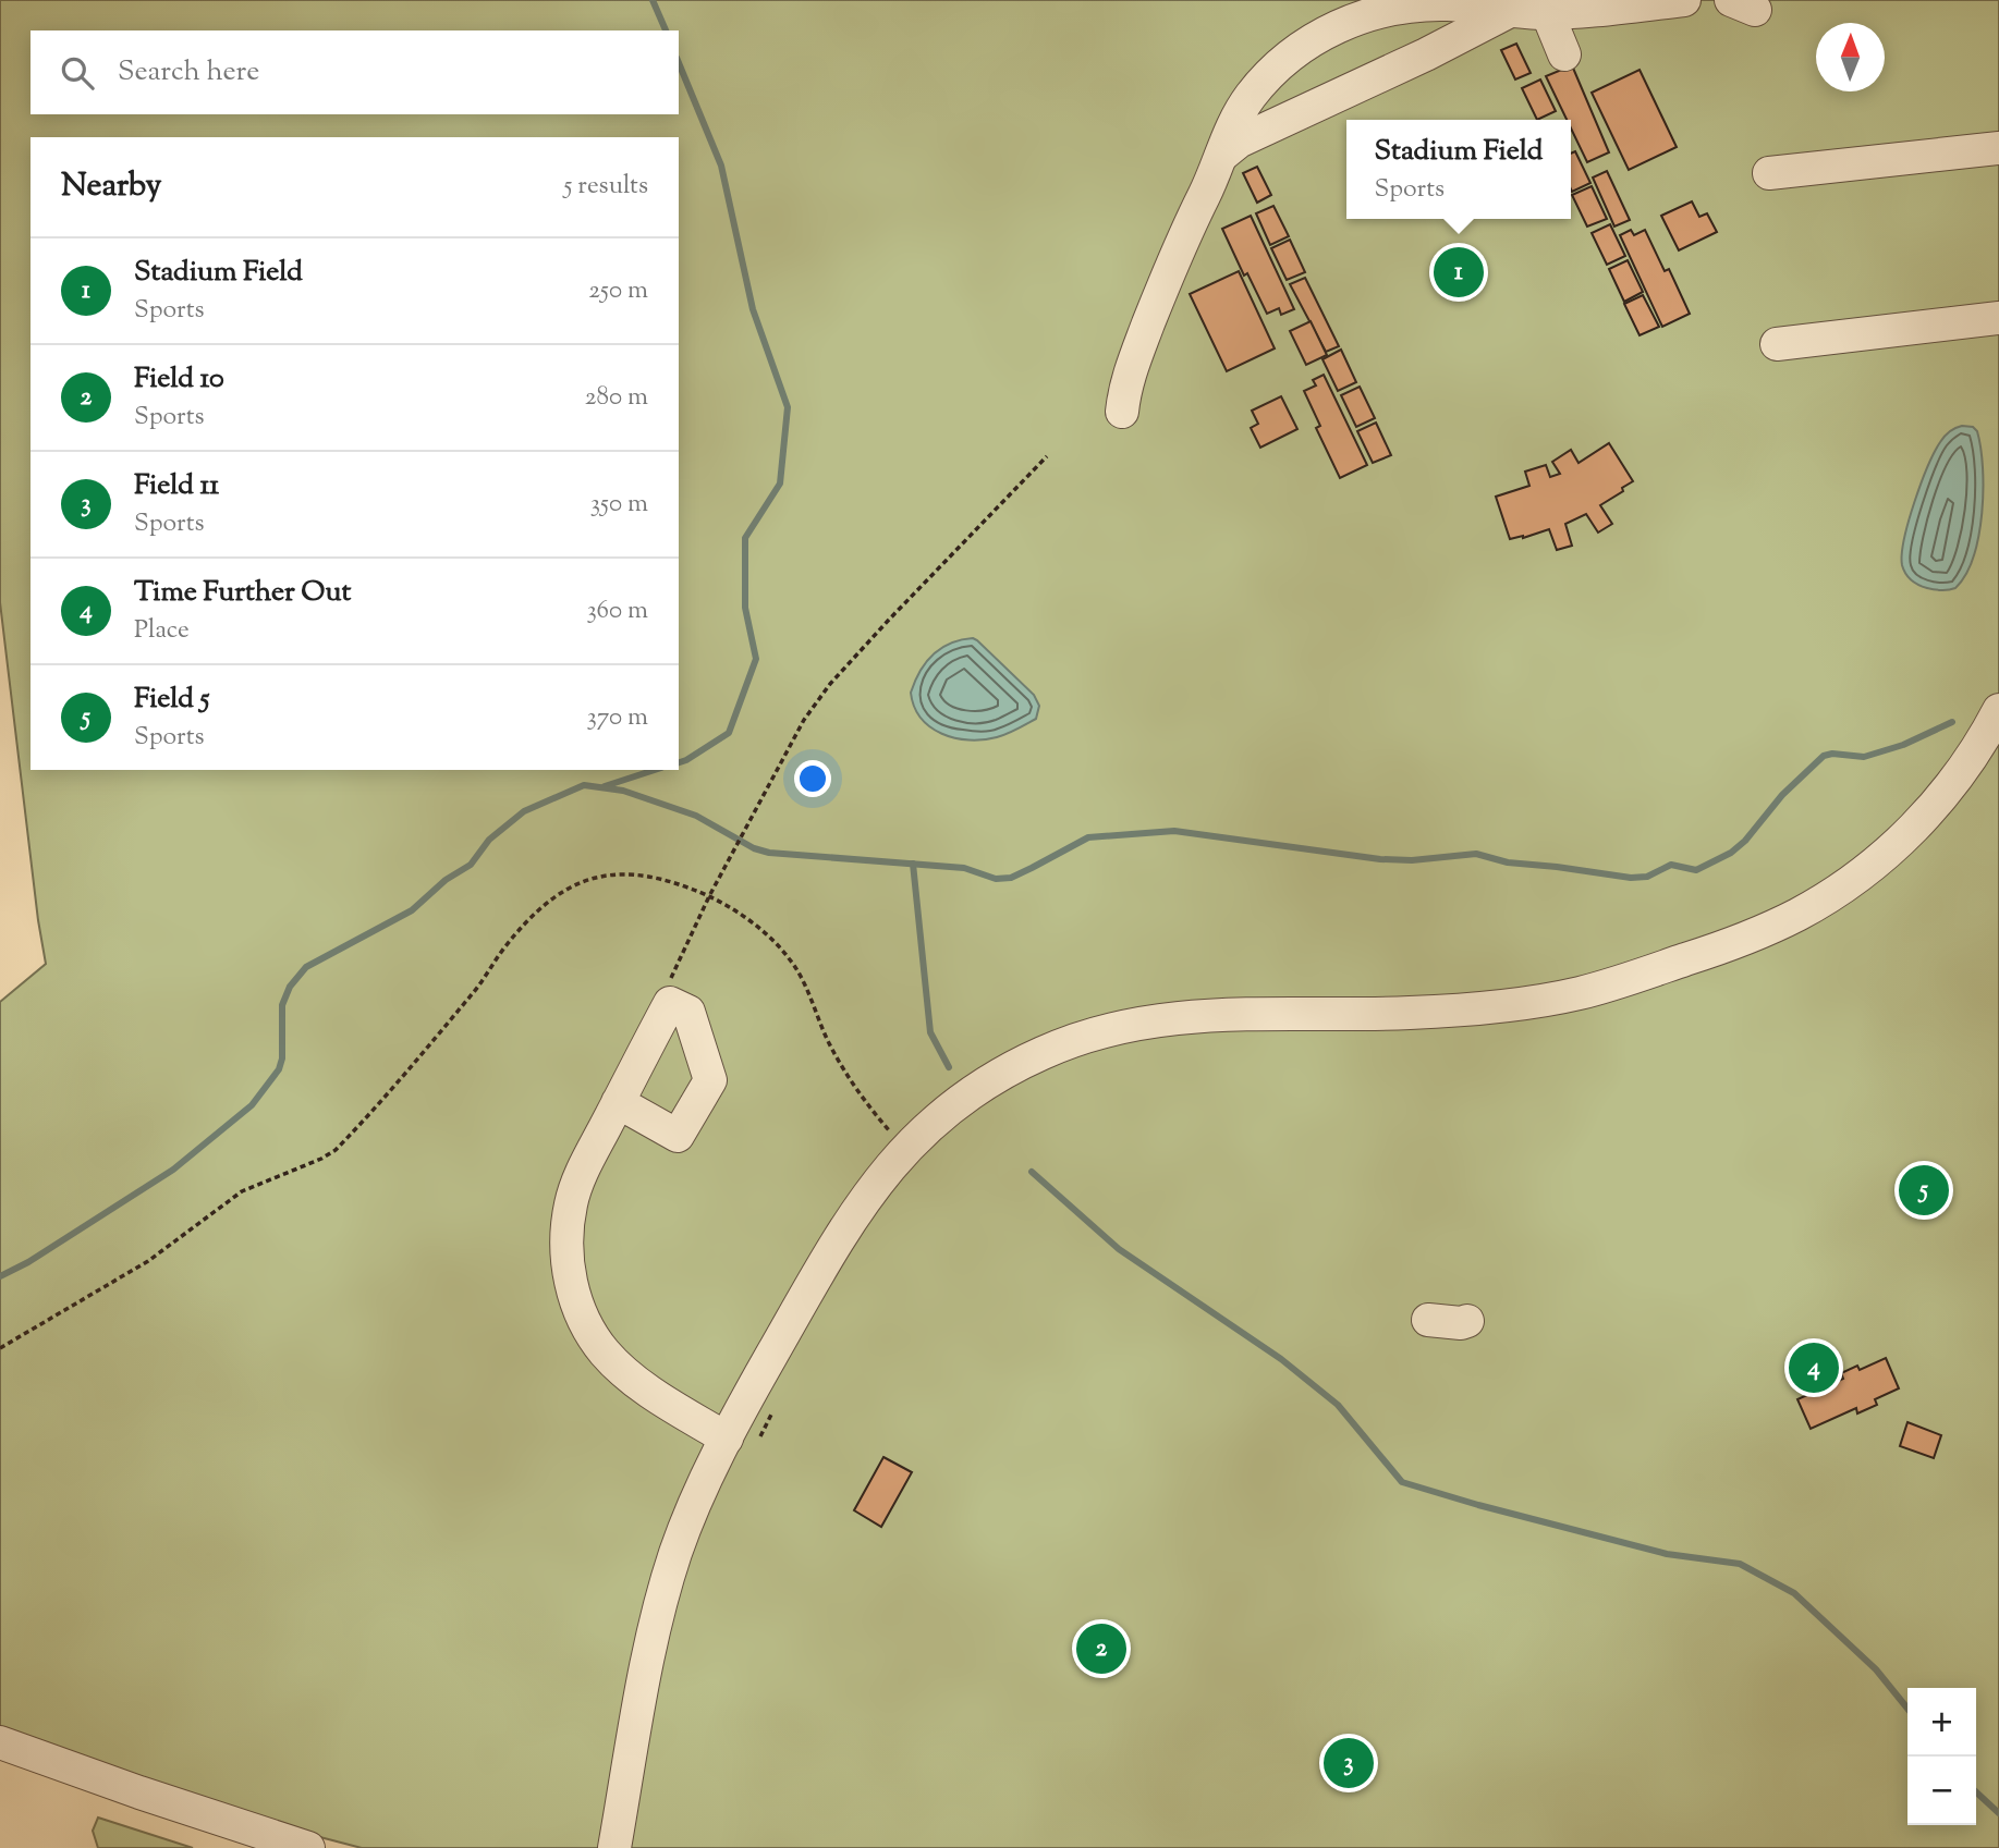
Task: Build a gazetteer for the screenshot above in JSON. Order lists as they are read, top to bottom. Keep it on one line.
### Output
{"north":"top","page":{"search":"Search here","popup":["Stadium Field","Sports"],"heading":["Nearby","5 results"],"list":[{"mark":"1","name":"Stadium Field","note":"Sports","value":"250 m"},{"mark":"2","name":"Field 10","note":"Sports","value":"280 m"},{"mark":"3","name":"Field 11","note":"Sports","value":"350 m"},{"mark":"4","name":"Time Further Out","note":"Place","value":"360 m"},{"mark":"5","name":"Field 5","note":"Sports","value":"370 m"}],"pins":["1","5","4","2","3"],"map_buttons":["+","−"]}}
